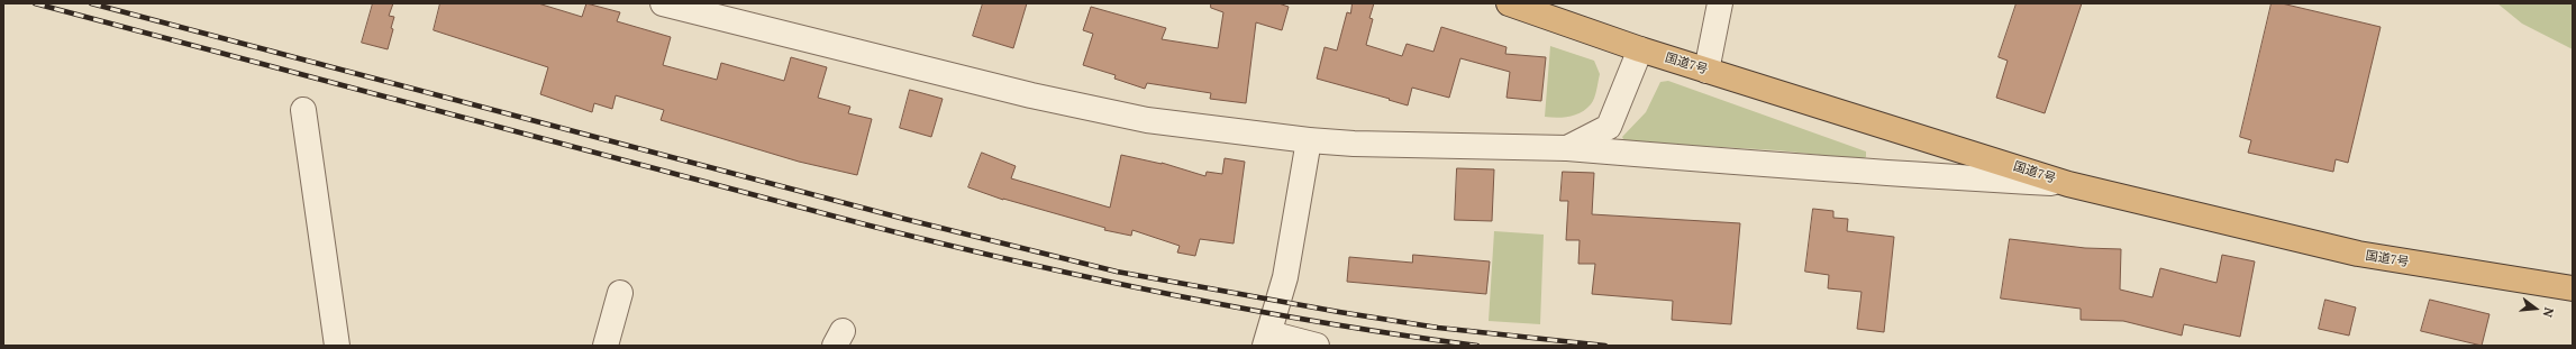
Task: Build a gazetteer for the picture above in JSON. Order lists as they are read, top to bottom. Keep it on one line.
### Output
{"streets":{"highway":["国道7号"]},"north":"right"}
